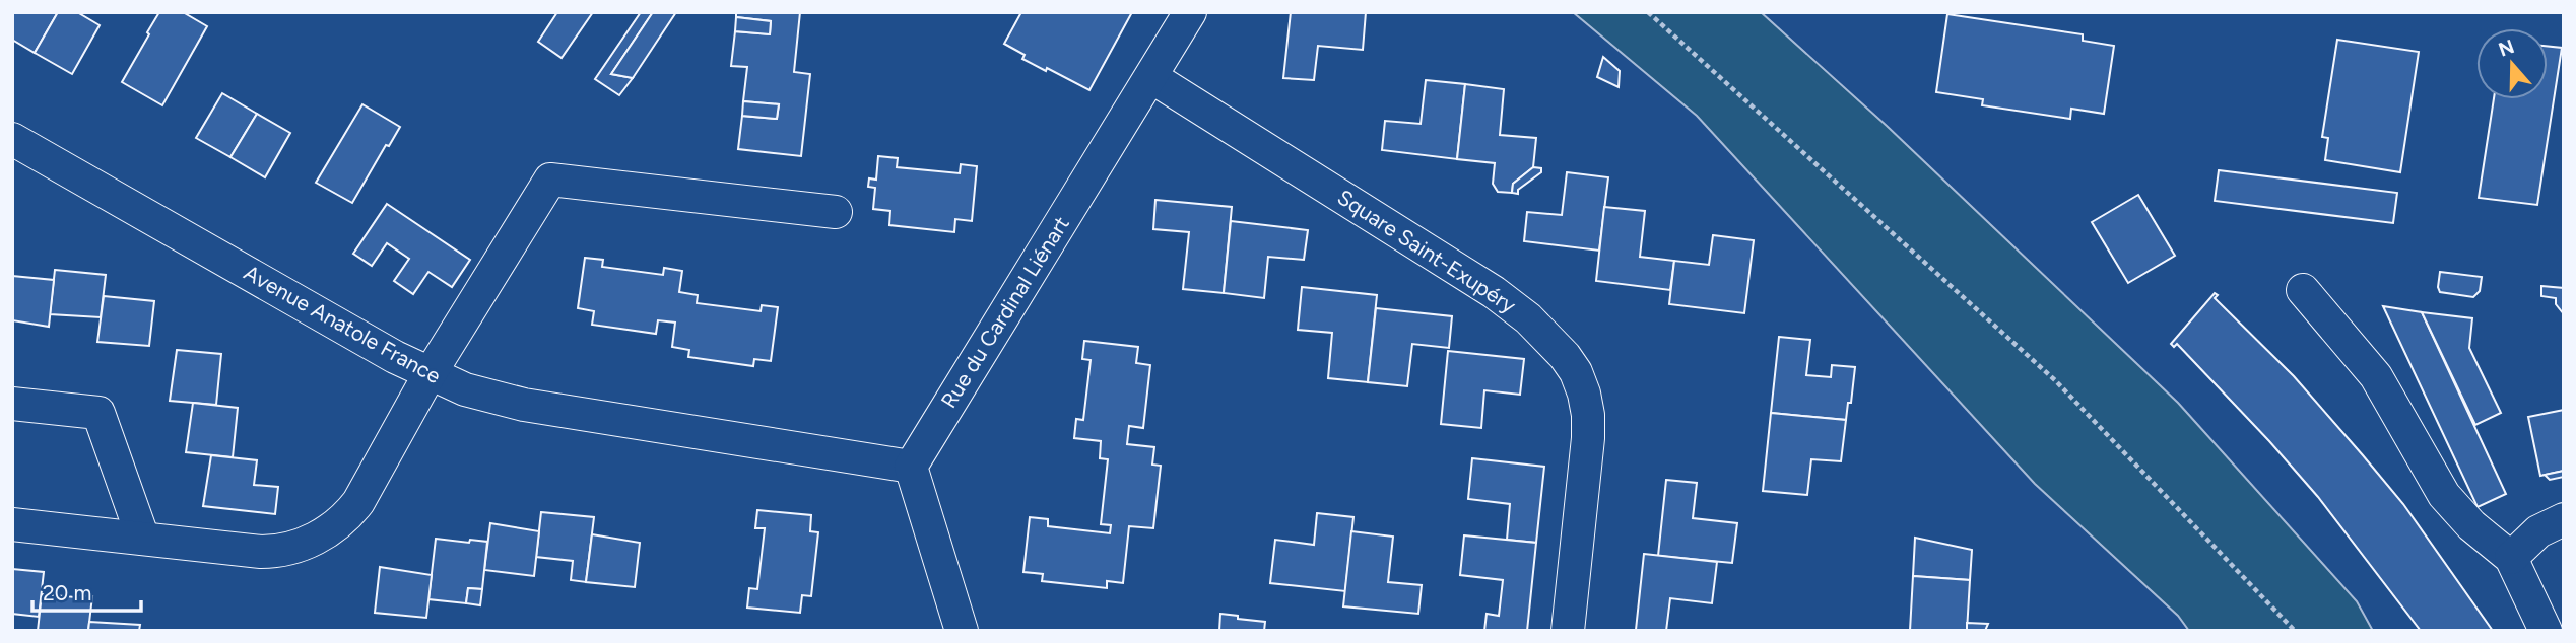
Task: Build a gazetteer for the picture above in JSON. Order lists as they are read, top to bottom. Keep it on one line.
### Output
{"streets":{"street":["Square Saint-Exupéry","Rue du Cardinal Liénart","Avenue Anatole France"]},"crossings":[["Square Saint-Exupéry","Rue du Cardinal Liénart"],["Rue du Cardinal Liénart","Avenue Anatole France"]],"scale_bar":"20 m","north":"top"}
